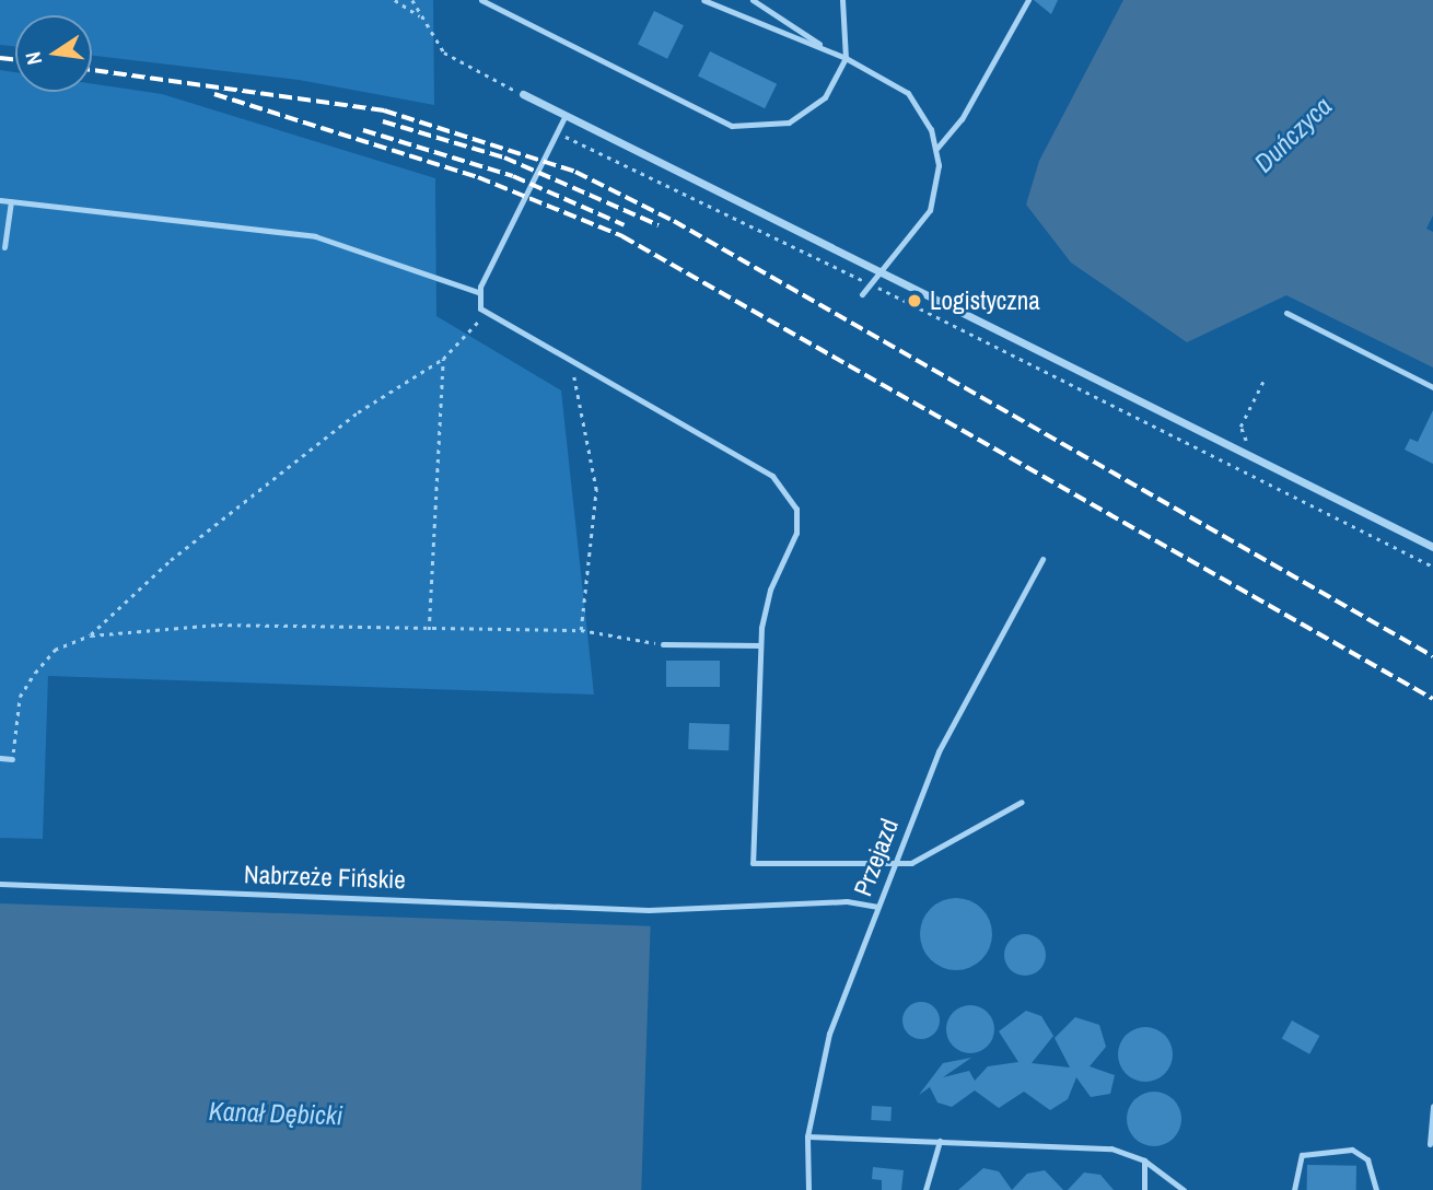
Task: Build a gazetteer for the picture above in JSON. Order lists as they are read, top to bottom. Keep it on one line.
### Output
{"streets":{"lane":["Przejazd","Nabrzeże Fińskie"]},"crossings":[["Przejazd","Nabrzeże Fińskie"]],"water":["Duńczyca","Kanał Dębicki"],"places":["Logistyczna"],"north":"left"}
